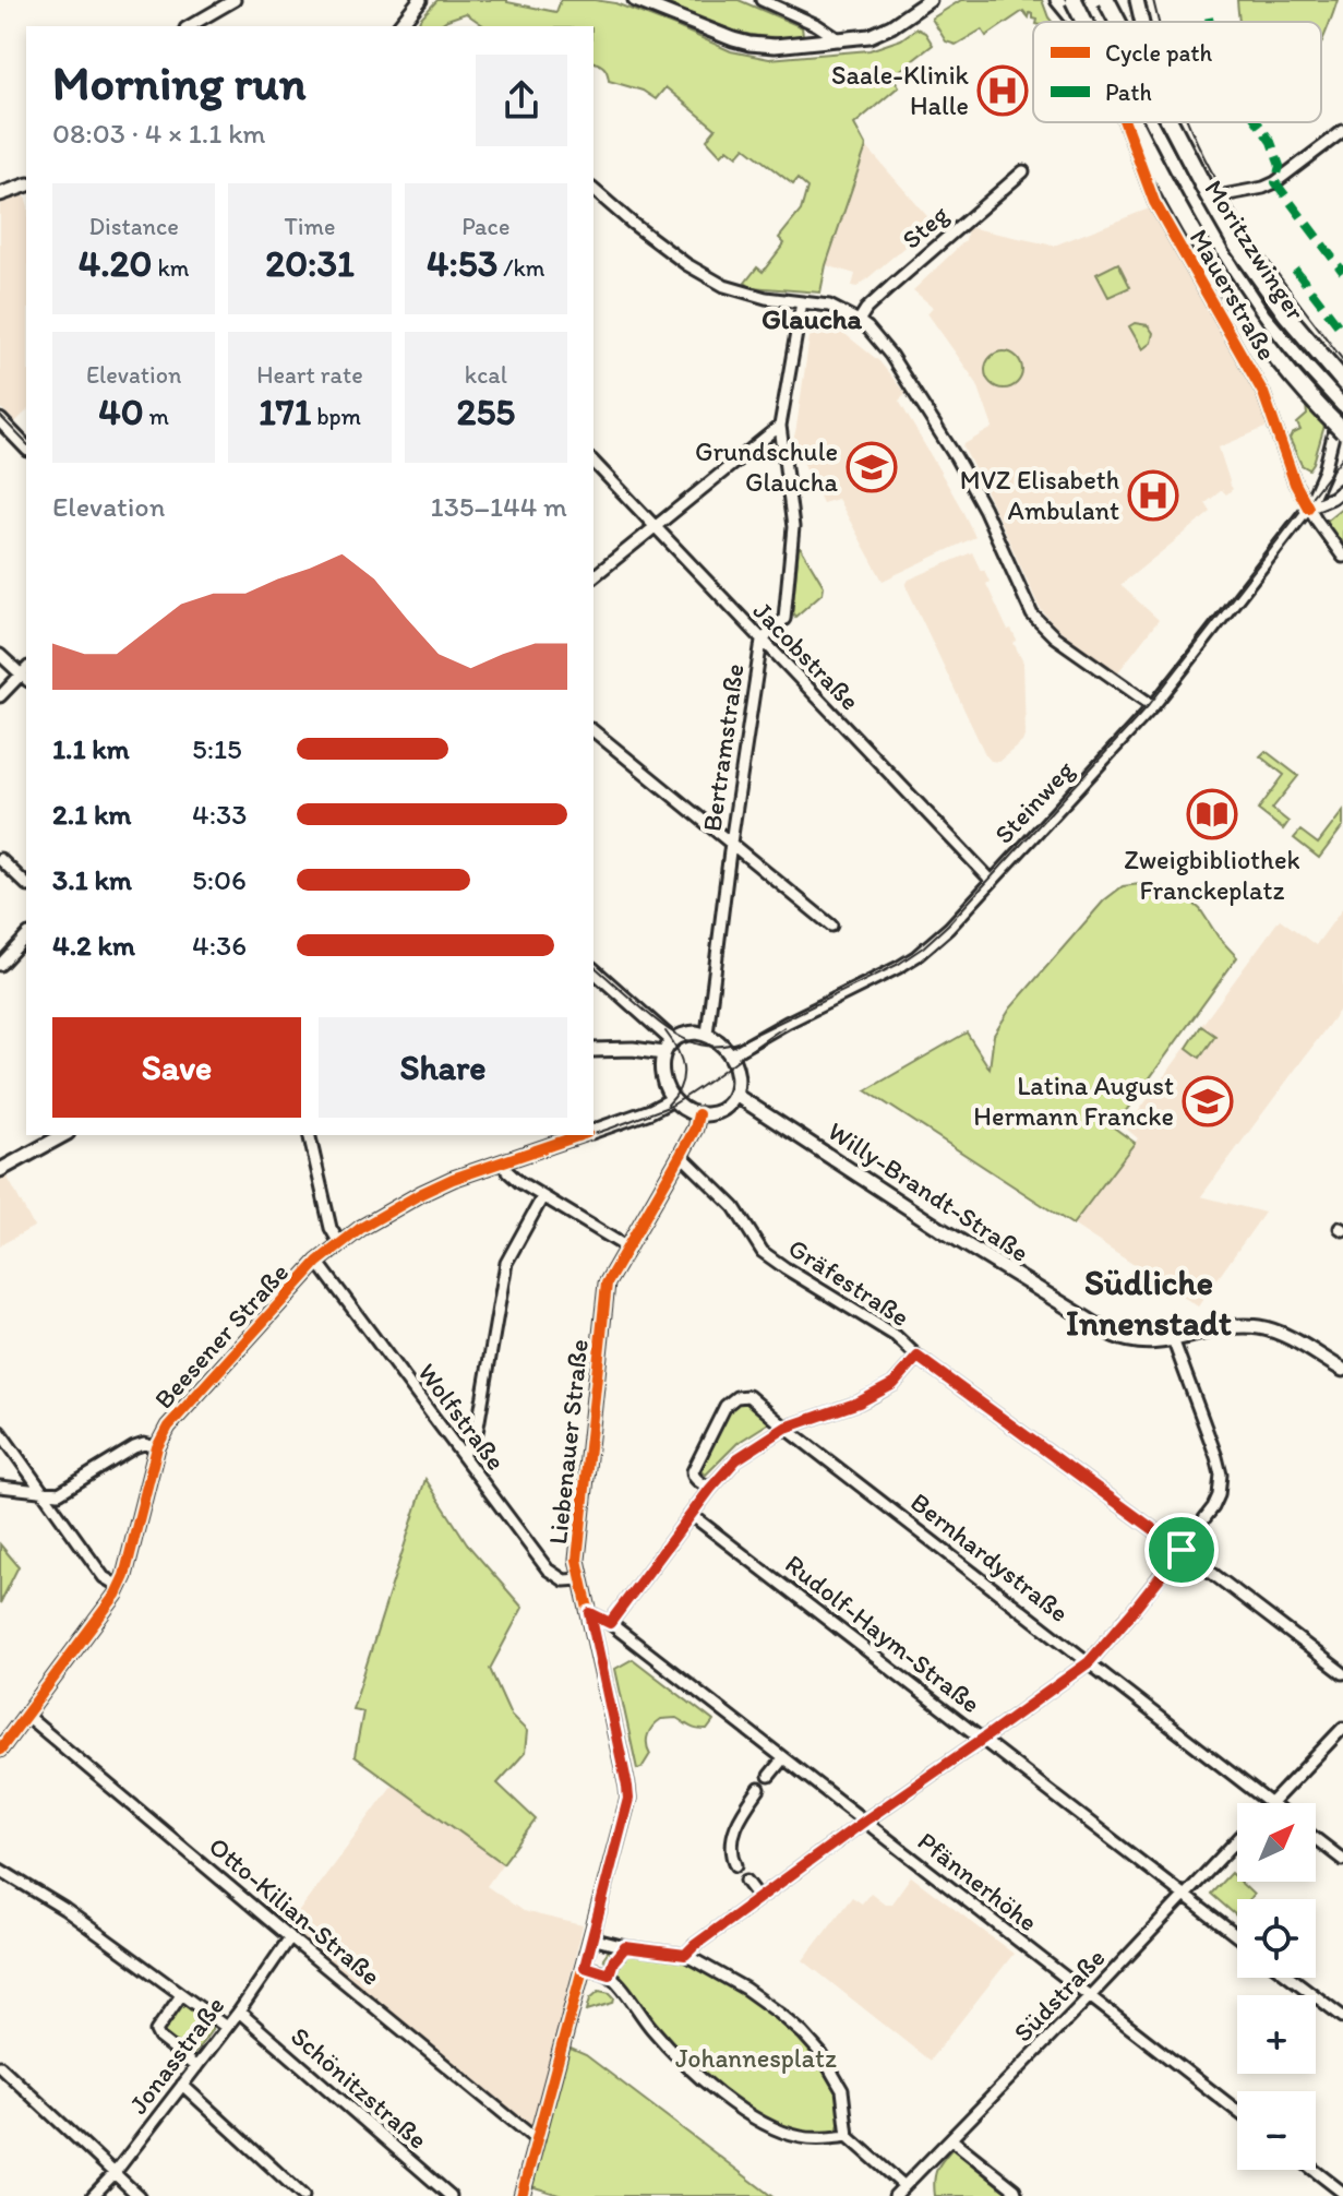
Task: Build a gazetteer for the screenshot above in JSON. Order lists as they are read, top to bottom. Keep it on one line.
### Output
{"streets":{"street":["Steg","Moritzzwinger","Mauerstraße","Jacobstraße","Bertramstraße","Steinweg","Willy-Brandt-Straße","Gräfestraße","Beesener Straße","Wolfstraße","Liebenauer Straße","Bernhardystraße","Rudolf-Haym-Straße","Pfännerhöhe","Otto-Kilian-Straße","Südstraße","Jonasstraße","Schönitzstraße"]},"crossings":[["Mauerstraße","Steinweg"],["Jacobstraße","Bertramstraße"],["Jacobstraße","Steinweg"],["Bertramstraße","Steinweg"],["Bertramstraße","Willy-Brandt-Straße"],["Bertramstraße","Beesener Straße"],["Bertramstraße","Liebenauer Straße"],["Steinweg","Willy-Brandt-Straße"],["Steinweg","Beesener Straße"],["Steinweg","Liebenauer Straße"],["Willy-Brandt-Straße","Beesener Straße"],["Willy-Brandt-Straße","Liebenauer Straße"],["Gräfestraße","Liebenauer Straße"],["Beesener Straße","Wolfstraße"],["Beesener Straße","Liebenauer Straße"],["Beesener Straße","Otto-Kilian-Straße"],["Wolfstraße","Liebenauer Straße"],["Liebenauer Straße","Pfännerhöhe"],["Liebenauer Straße","Otto-Kilian-Straße"],["Rudolf-Haym-Straße","Südstraße"],["Pfännerhöhe","Südstraße"],["Otto-Kilian-Straße","Jonasstraße"],["Jonasstraße","Schönitzstraße"]],"districts":["Glaucha","Südliche Innenstadt"],"parks":["Johannesplatz"],"places":{"hospital":["Saale-Klinik Halle","MVZ Elisabeth Ambulant"],"school or university":["Grundschule Glaucha","Latina August Hermann Francke"],"library":["Zweigbibliothek Franckeplatz"]},"legend":["Cycle path","Path"],"north":"top right","page":{"heading":["Morning run","08:03 · 4 × 1.1 km"],"stats":[["Distance","4.20 km"],["Time","20:31"],["Pace","4:53 /km"],["Elevation","40 m"],["Heart rate","171 bpm"],["kcal","255"]],"chart":["Elevation","135–144 m"],"list":[{"name":"1.1 km","note":"5:15"},{"name":"2.1 km","note":"4:33"},{"name":"3.1 km","note":"5:06"},{"name":"4.2 km","note":"4:36"}],"buttons":["Save","Share"],"map_buttons":["+","−"]}}
